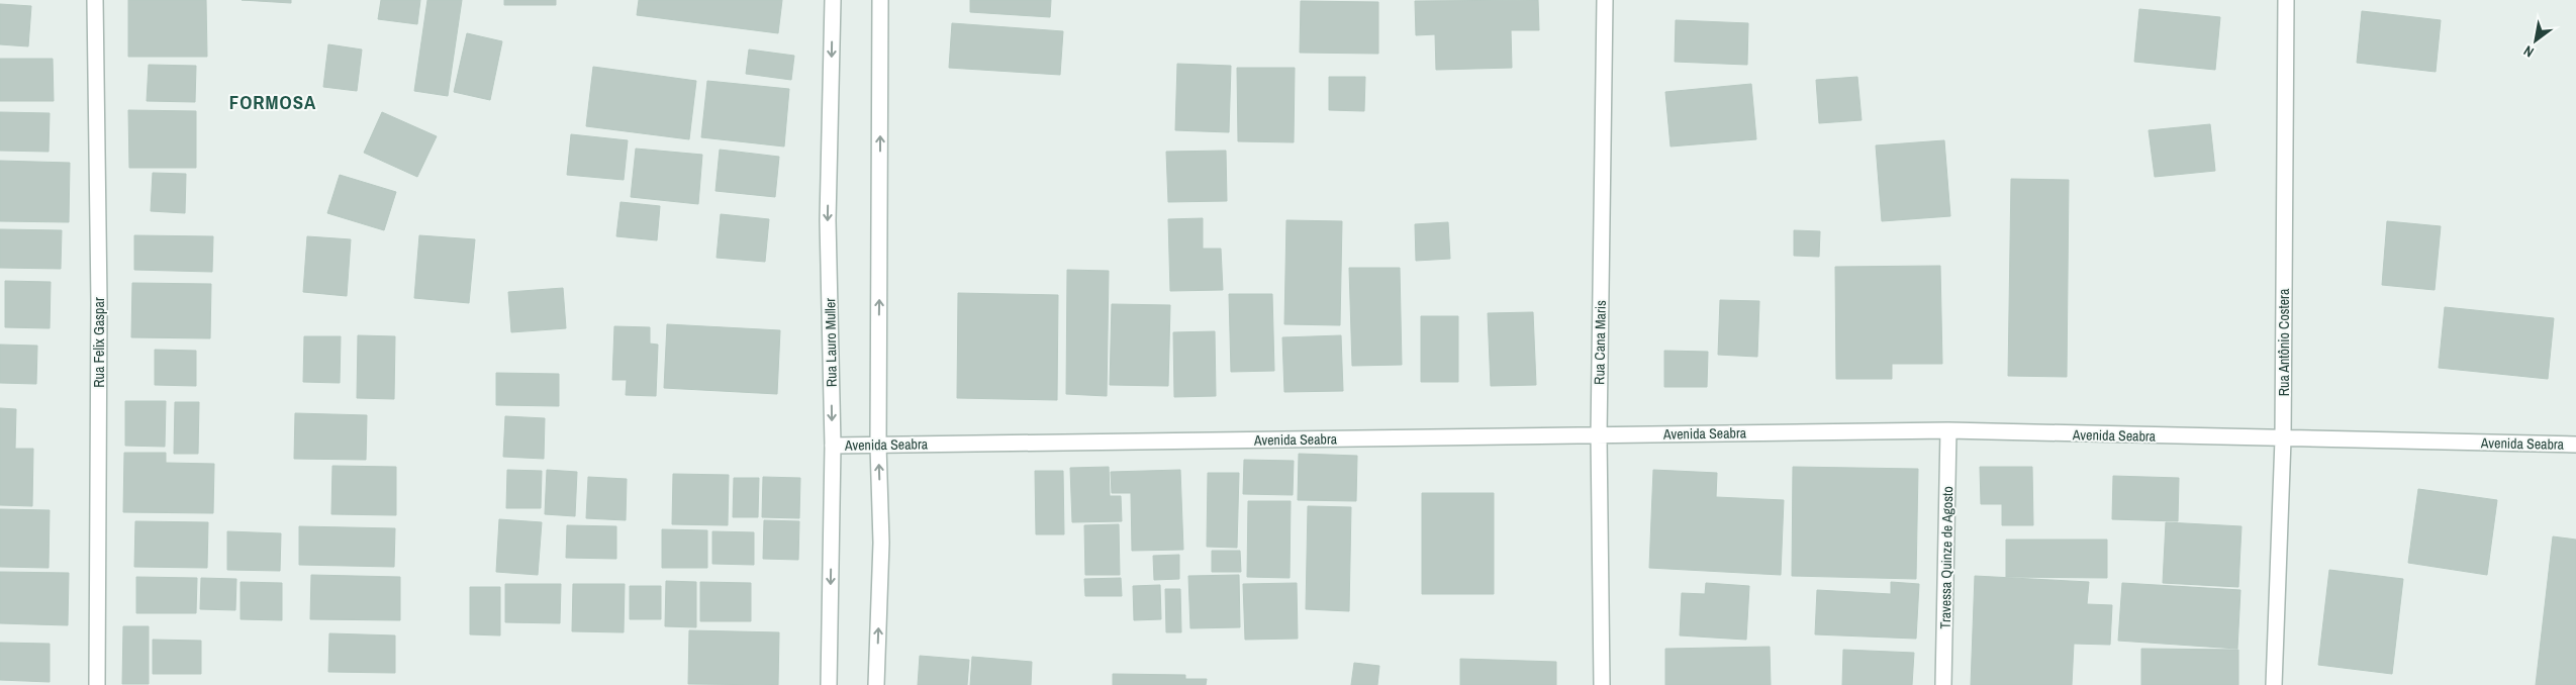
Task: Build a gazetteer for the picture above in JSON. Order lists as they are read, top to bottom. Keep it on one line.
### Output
{"streets":{"street":["Rua Felix Gaspar","Rua Lauro Muller","Rua Cana Maris","Rua Antônio Costera","Avenida Seabra","Travessa Quinze de Agosto"]},"crossings":[["Rua Lauro Muller","Avenida Seabra"],["Rua Cana Maris","Avenida Seabra"],["Rua Antônio Costera","Avenida Seabra"],["Avenida Seabra","Travessa Quinze de Agosto"]],"districts":["FORMOSA"],"north":"bottom left"}
